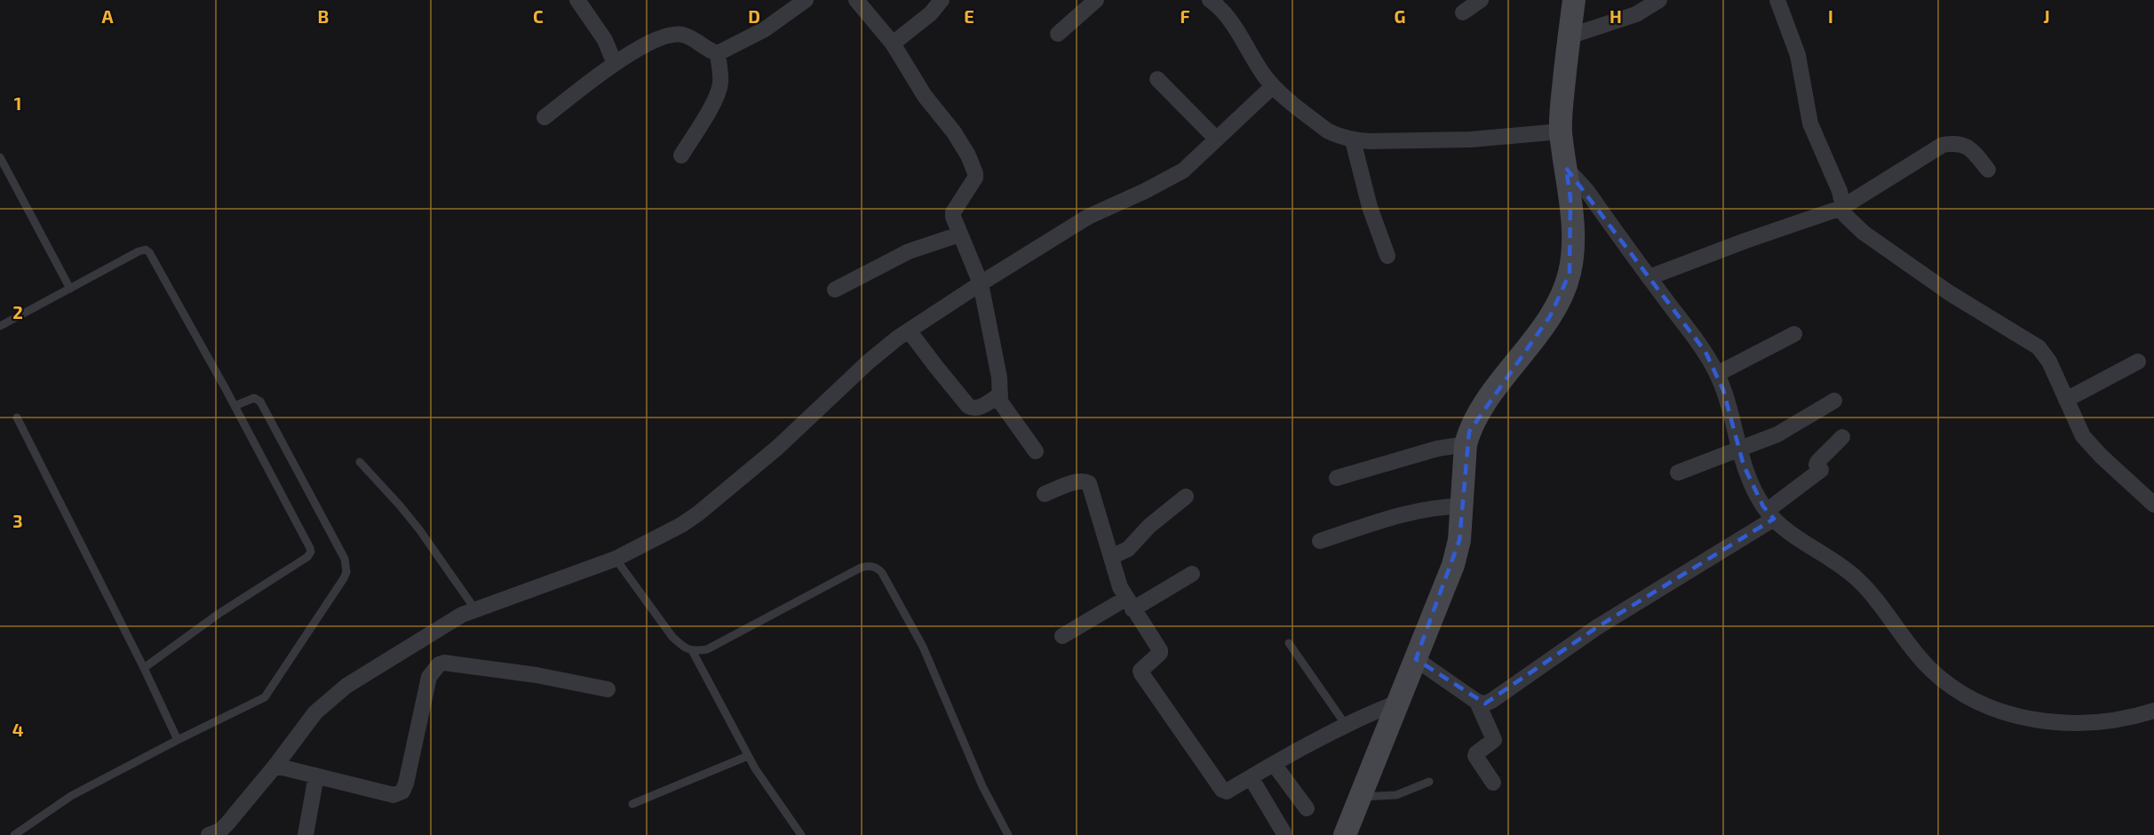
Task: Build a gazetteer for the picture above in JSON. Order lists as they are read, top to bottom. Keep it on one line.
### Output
{"grid":{"columns":["A","B","C","D","E","F","G","H","I","J"],"rows":["1","2","3","4"]}}
